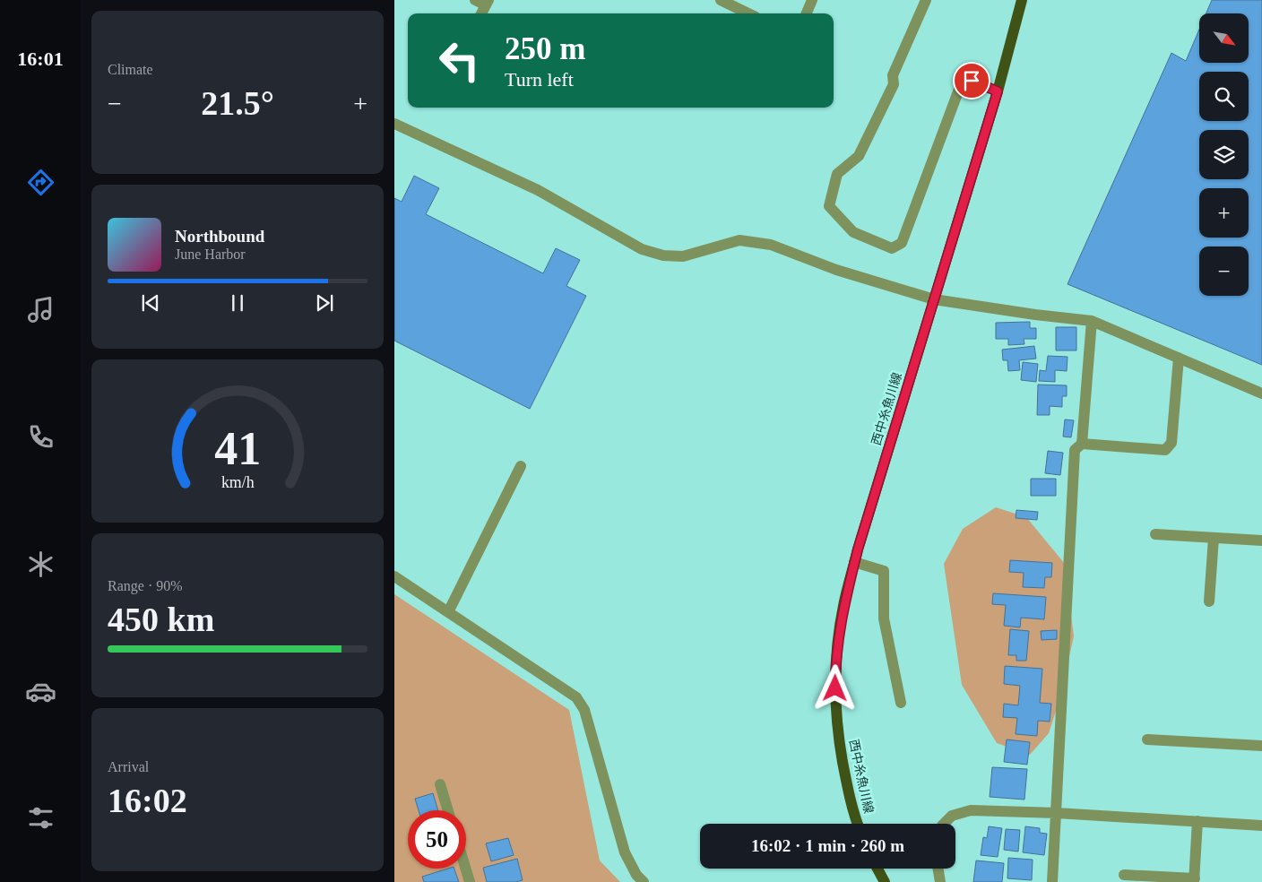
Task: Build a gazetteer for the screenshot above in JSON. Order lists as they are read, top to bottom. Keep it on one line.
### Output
{"streets":{"main road":["西中糸魚川線"]},"north":"bottom right","page":{"tabs":"16:01","tile":["Climate",["Range · 90%","450 km"],["Arrival","16:02"]],"map_buttons":["+","−"],"turn":["250 m","Turn left"],"heat":["−","21.5°","+"],"song":["Northbound","June Harbor"],"limit":"50","trip":"16:02 · 1 min · 260 m","gauge":["41","km/h"]}}
